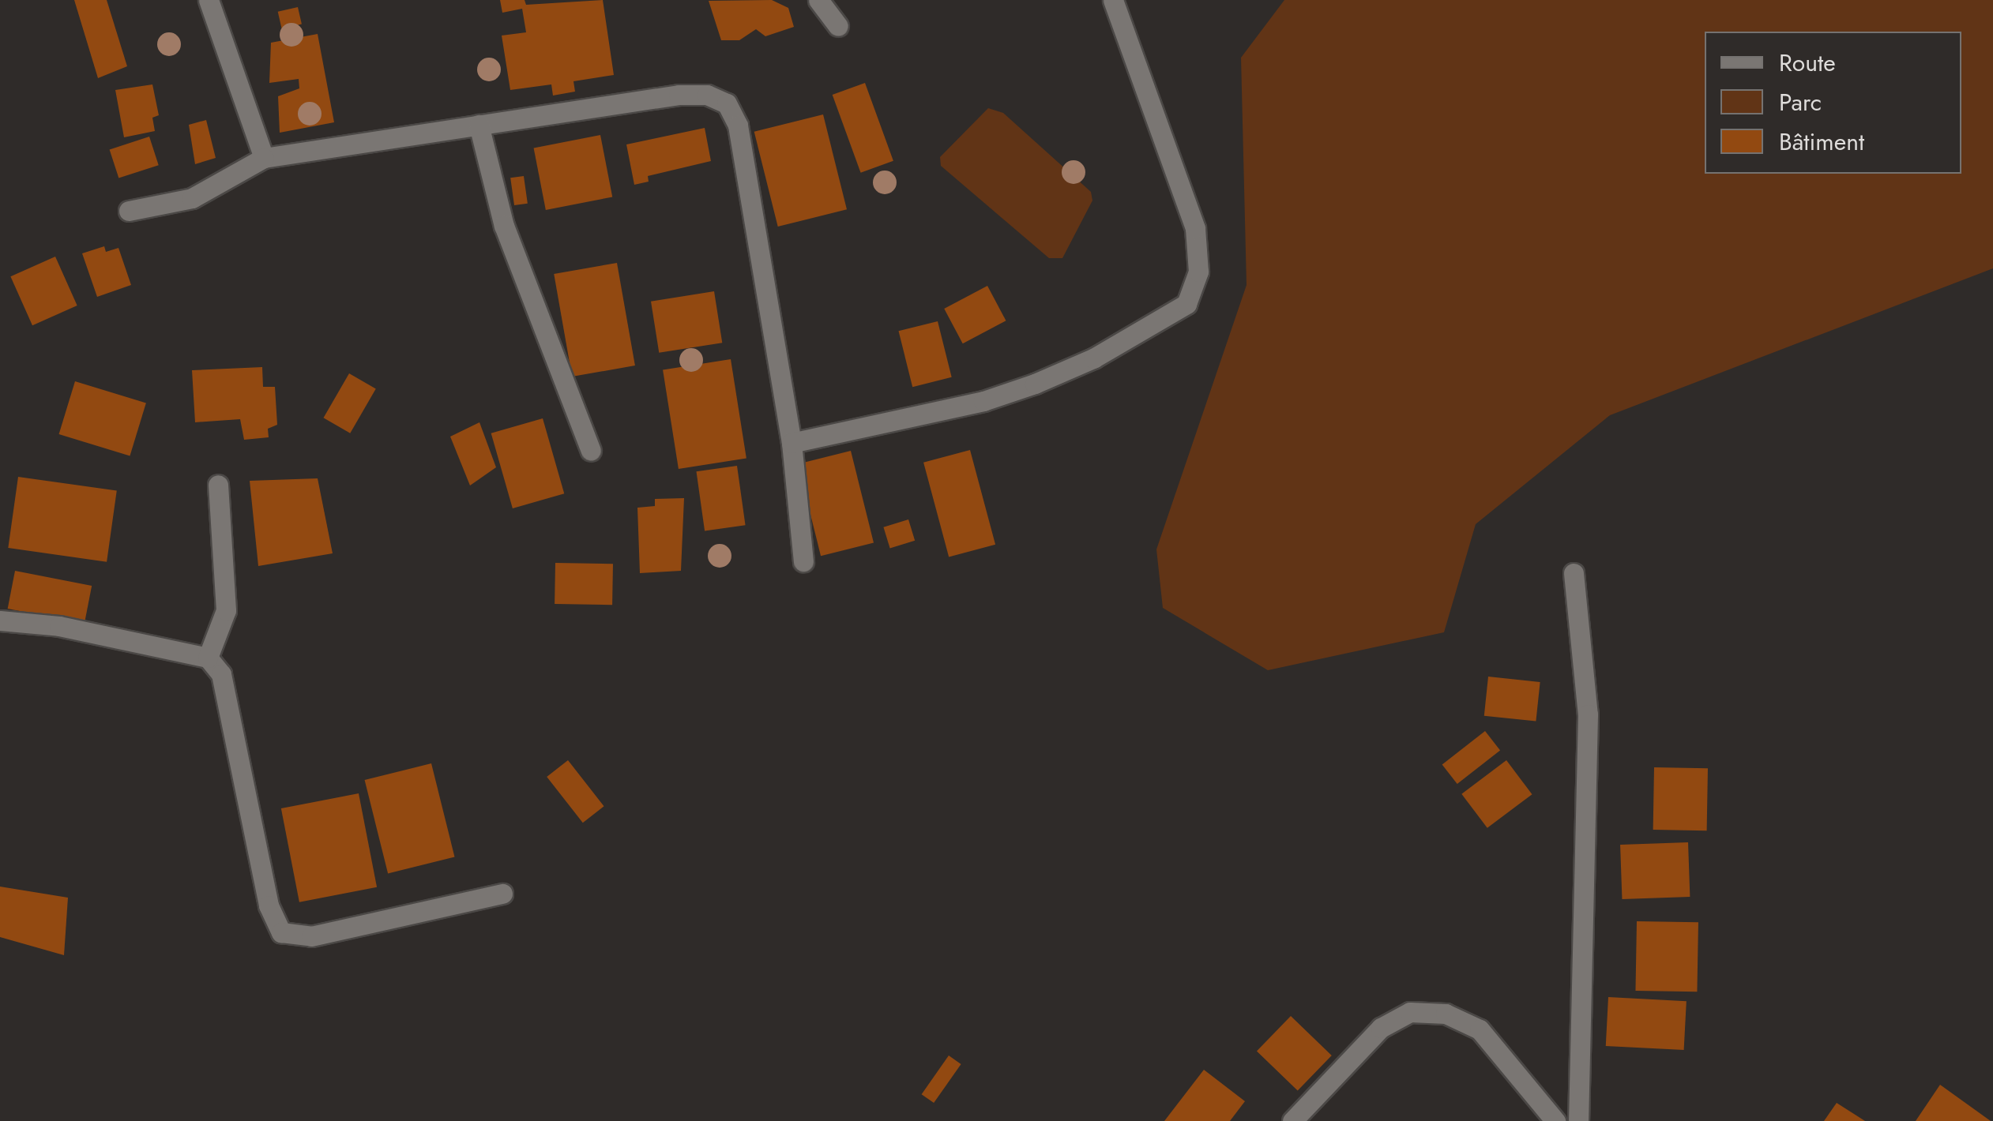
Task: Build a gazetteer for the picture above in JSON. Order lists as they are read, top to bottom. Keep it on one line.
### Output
{"legend":["Route","Parc","Bâtiment"]}
